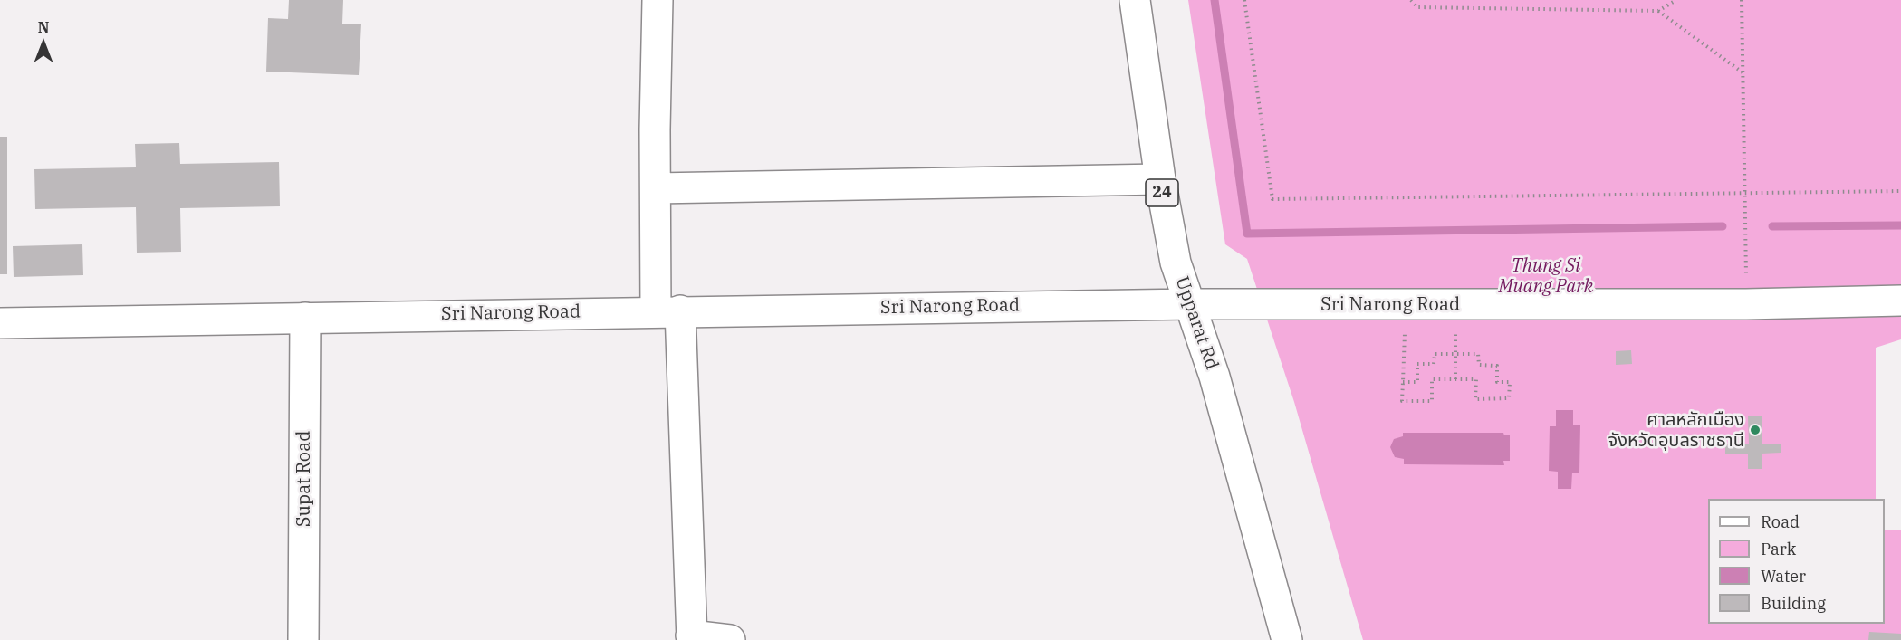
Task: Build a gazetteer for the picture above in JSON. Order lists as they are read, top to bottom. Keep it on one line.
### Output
{"streets":{"main road":["24","Sri Narong Road","Upparat Rd","Supat Road"]},"crossings":[["Sri Narong Road","Upparat Rd"],["Sri Narong Road","Supat Road"]],"parks":["Thung Si Muang Park"],"places":["ศาลหลักเมือง จังหวัดอุบลราชธานี"],"legend":["Road","Park","Water","Building"],"north":"top"}
